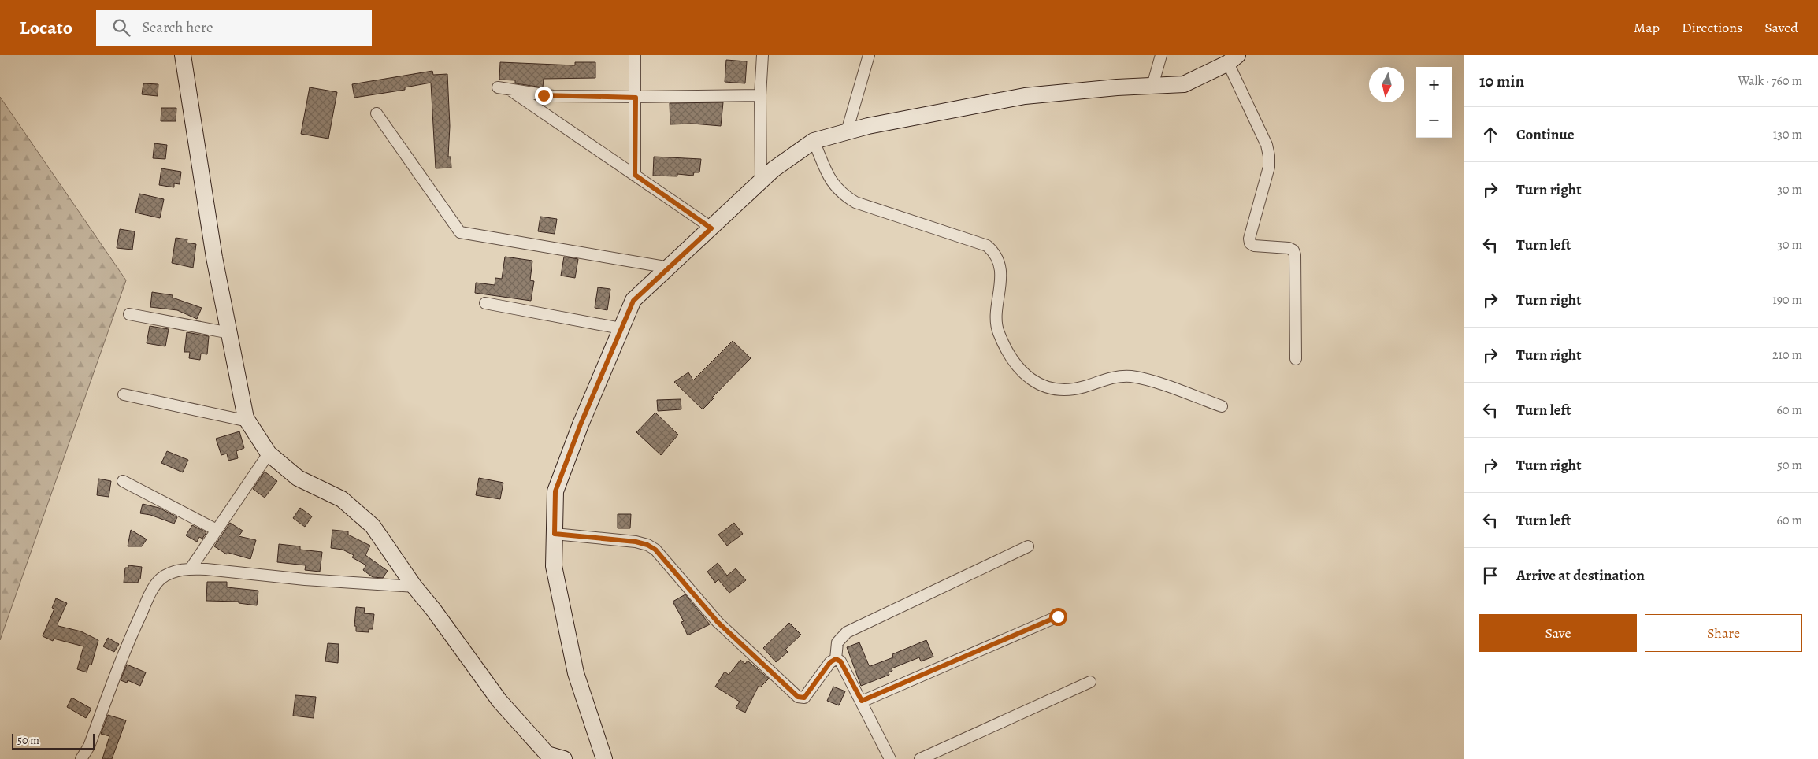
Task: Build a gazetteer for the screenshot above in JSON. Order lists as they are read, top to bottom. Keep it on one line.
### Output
{"scale_bar":"50 m","north":"bottom","page":{"header":"Locato","search":"Search here","nav":["Map","Directions","Saved"],"heading":["10 min","Walk · 760 m"],"map_buttons":["+","−"],"list":[["Continue","130 m"],["Turn right","30 m"],["Turn left","30 m"],["Turn right","190 m"],["Turn right","210 m"],["Turn left","60 m"],["Turn right","50 m"],["Turn left","60 m"],"Arrive at destination"],"buttons":["Save","Share"],"scale":"50 m"}}
